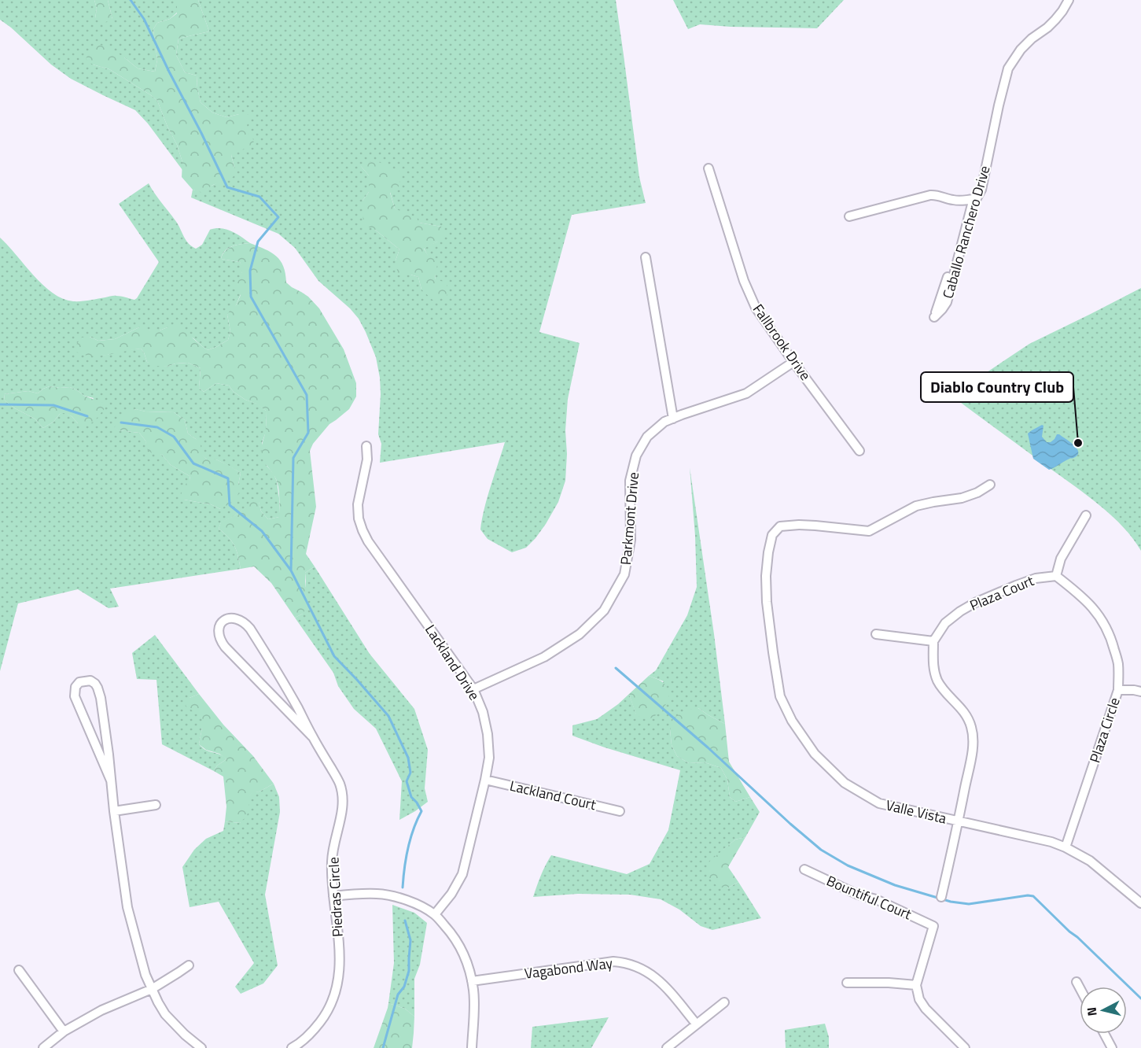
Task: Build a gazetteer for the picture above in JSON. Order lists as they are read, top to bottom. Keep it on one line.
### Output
{"streets":{"street":["Caballo Ranchero Drive","Fallbrook Drive","Parkmont Drive","Plaza Court","Lackland Drive","Plaza Circle","Lackland Court","Valle Vista","Piedras Circle","Bountiful Court","Vagabond Way"]},"crossings":[["Fallbrook Drive","Parkmont Drive"],["Parkmont Drive","Lackland Drive"],["Plaza Court","Plaza Circle"],["Lackland Drive","Lackland Court"],["Plaza Circle","Valle Vista"]],"places":["Diablo Country Club"],"north":"left"}
